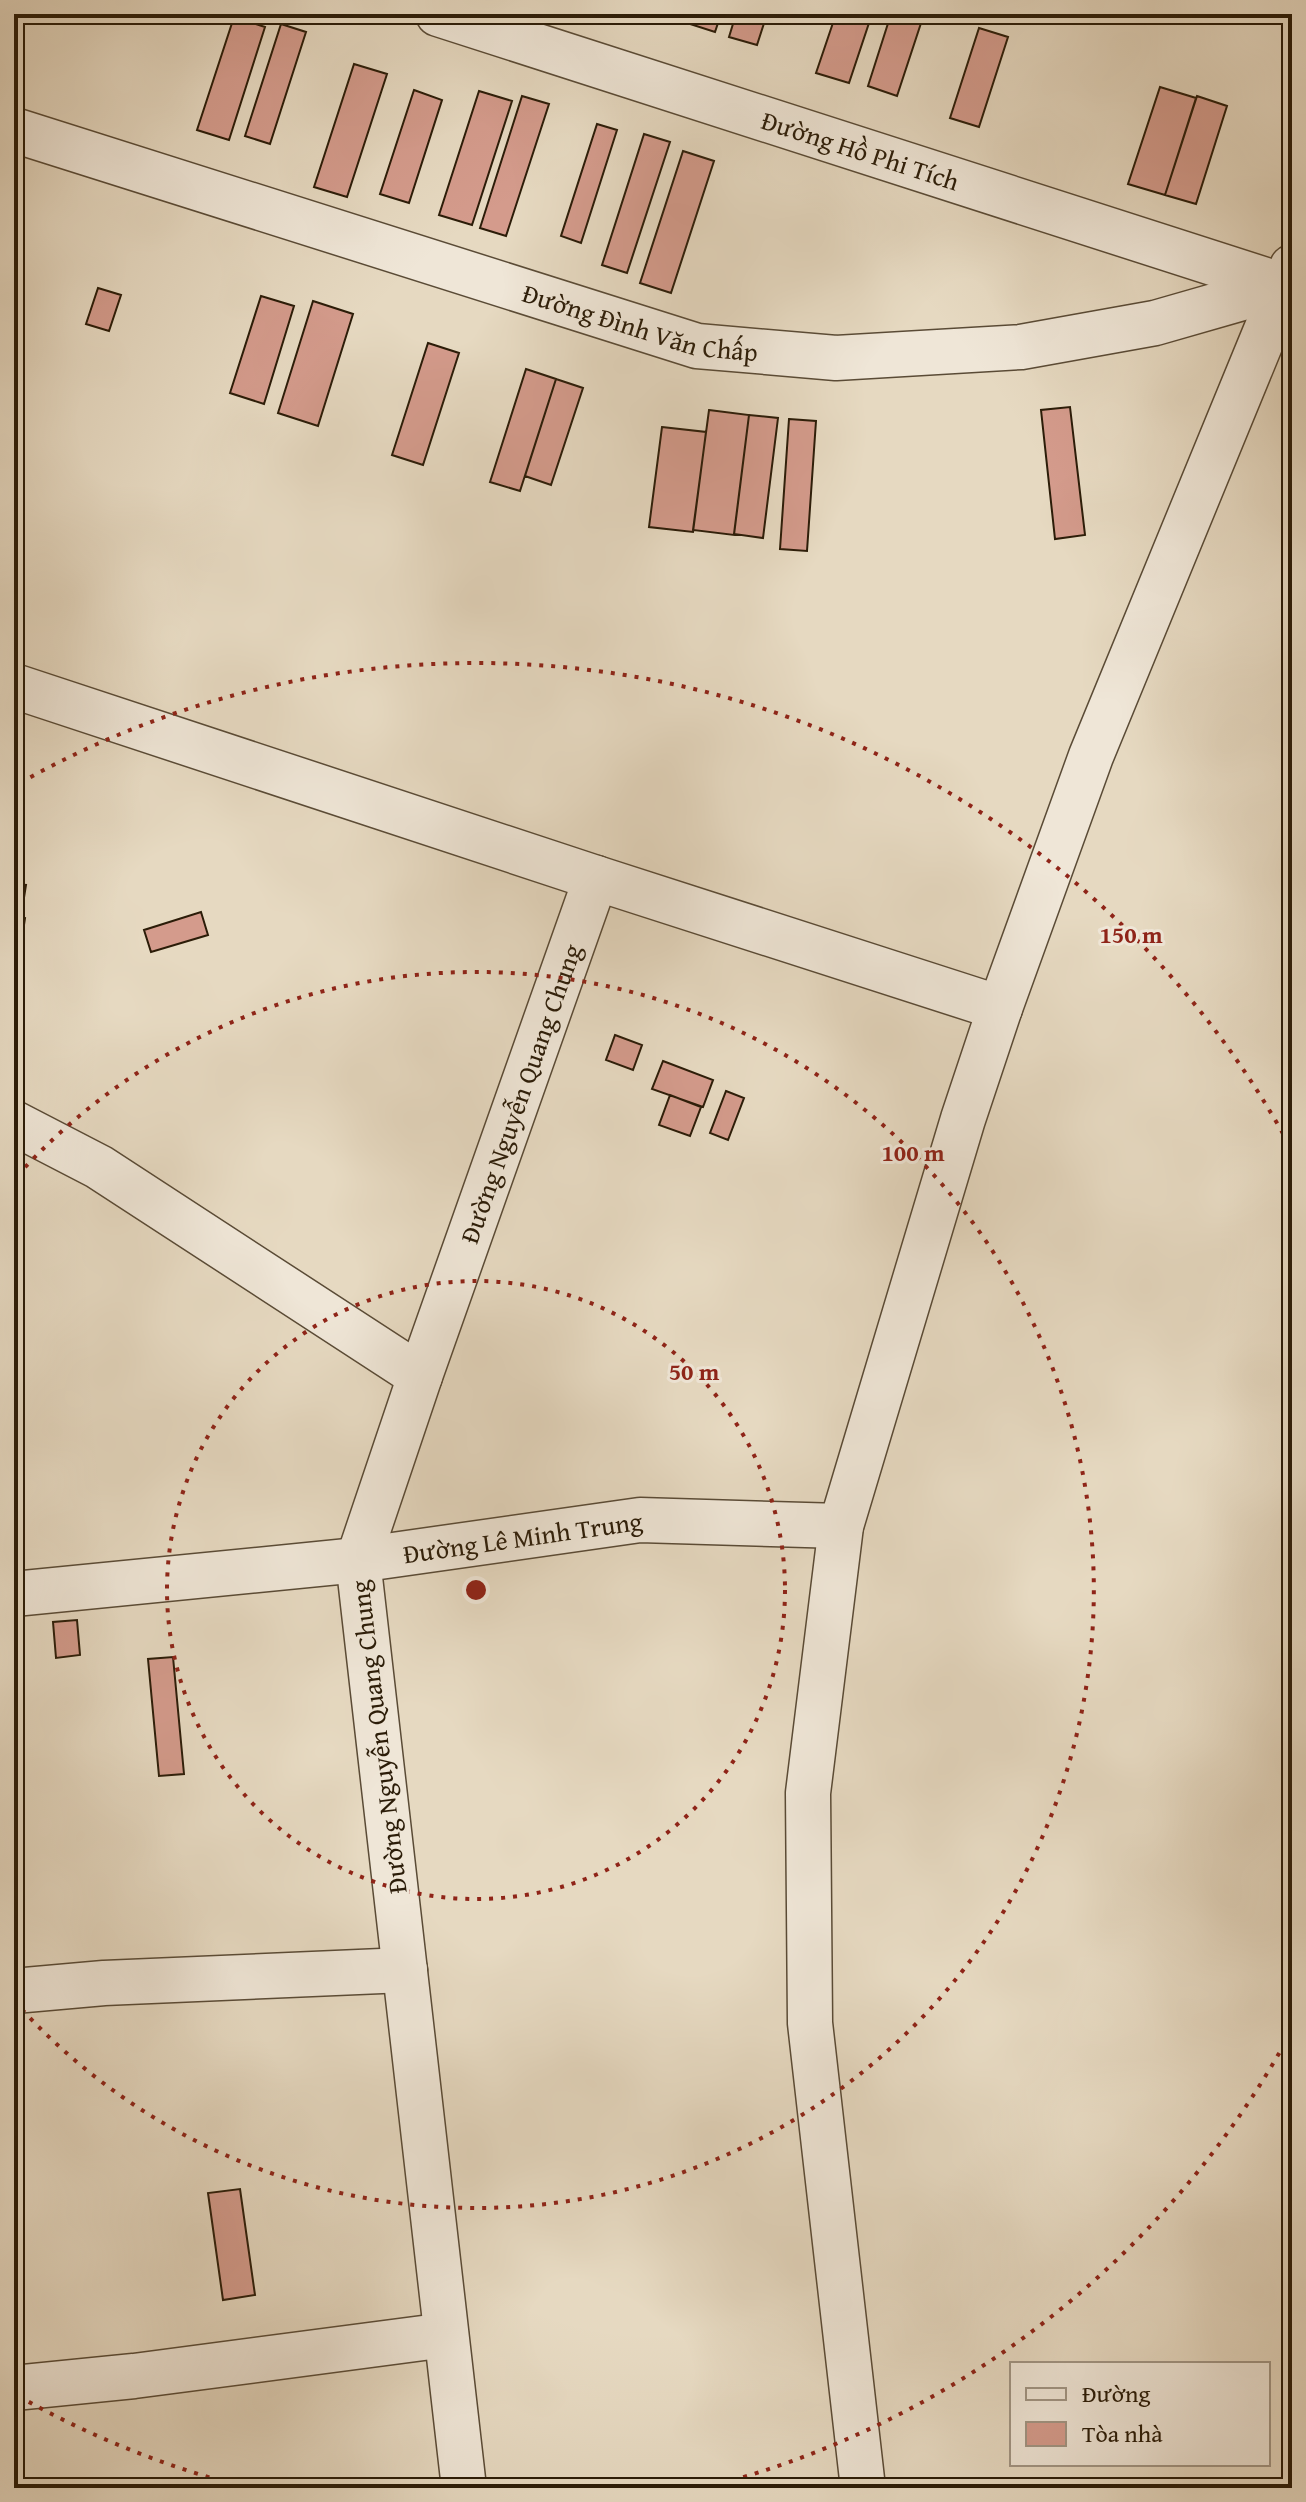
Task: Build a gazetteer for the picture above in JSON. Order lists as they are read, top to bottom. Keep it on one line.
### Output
{"streets":{"street":["Đường Hồ Phi Tích","Đường Đình Văn Chấp","Đường Nguyễn Quang Chung","Đường Lê Minh Trung"]},"crossings":[["Đường Hồ Phi Tích","Đường Đình Văn Chấp"],["Đường Nguyễn Quang Chung","Đường Lê Minh Trung"]],"legend":["Đường","Tòa nhà"],"rings":["150 m","100 m","50 m"]}
